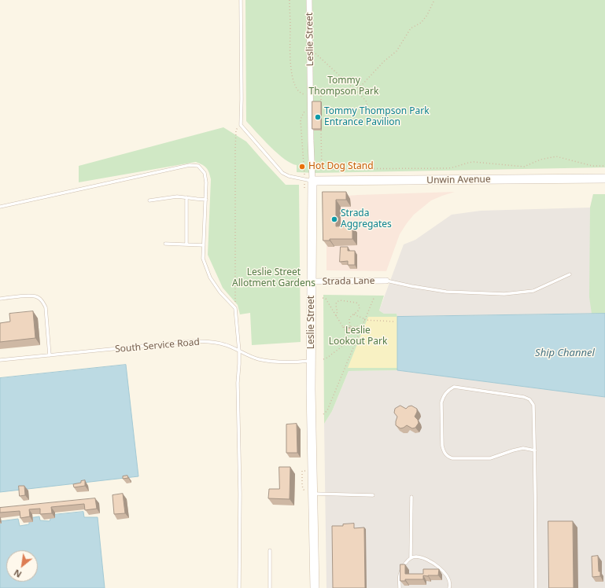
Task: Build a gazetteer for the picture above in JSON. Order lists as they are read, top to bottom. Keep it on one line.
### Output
{"streets":{"street":["Leslie Street","Unwin Avenue","Strada Lane"],"lane":["South Service Road"]},"crossings":[["Leslie Street","Unwin Avenue"],["Leslie Street","Strada Lane"],["Leslie Street","South Service Road"]],"water":["Ship Channel"],"parks":["Tommy Thompson Park","Leslie Street Allotment Gardens","Leslie Lookout Park"],"places":["Tommy Thompson Park Entrance Pavilion","Hot Dog Stand","Strada Aggregates"],"north":"bottom left"}
